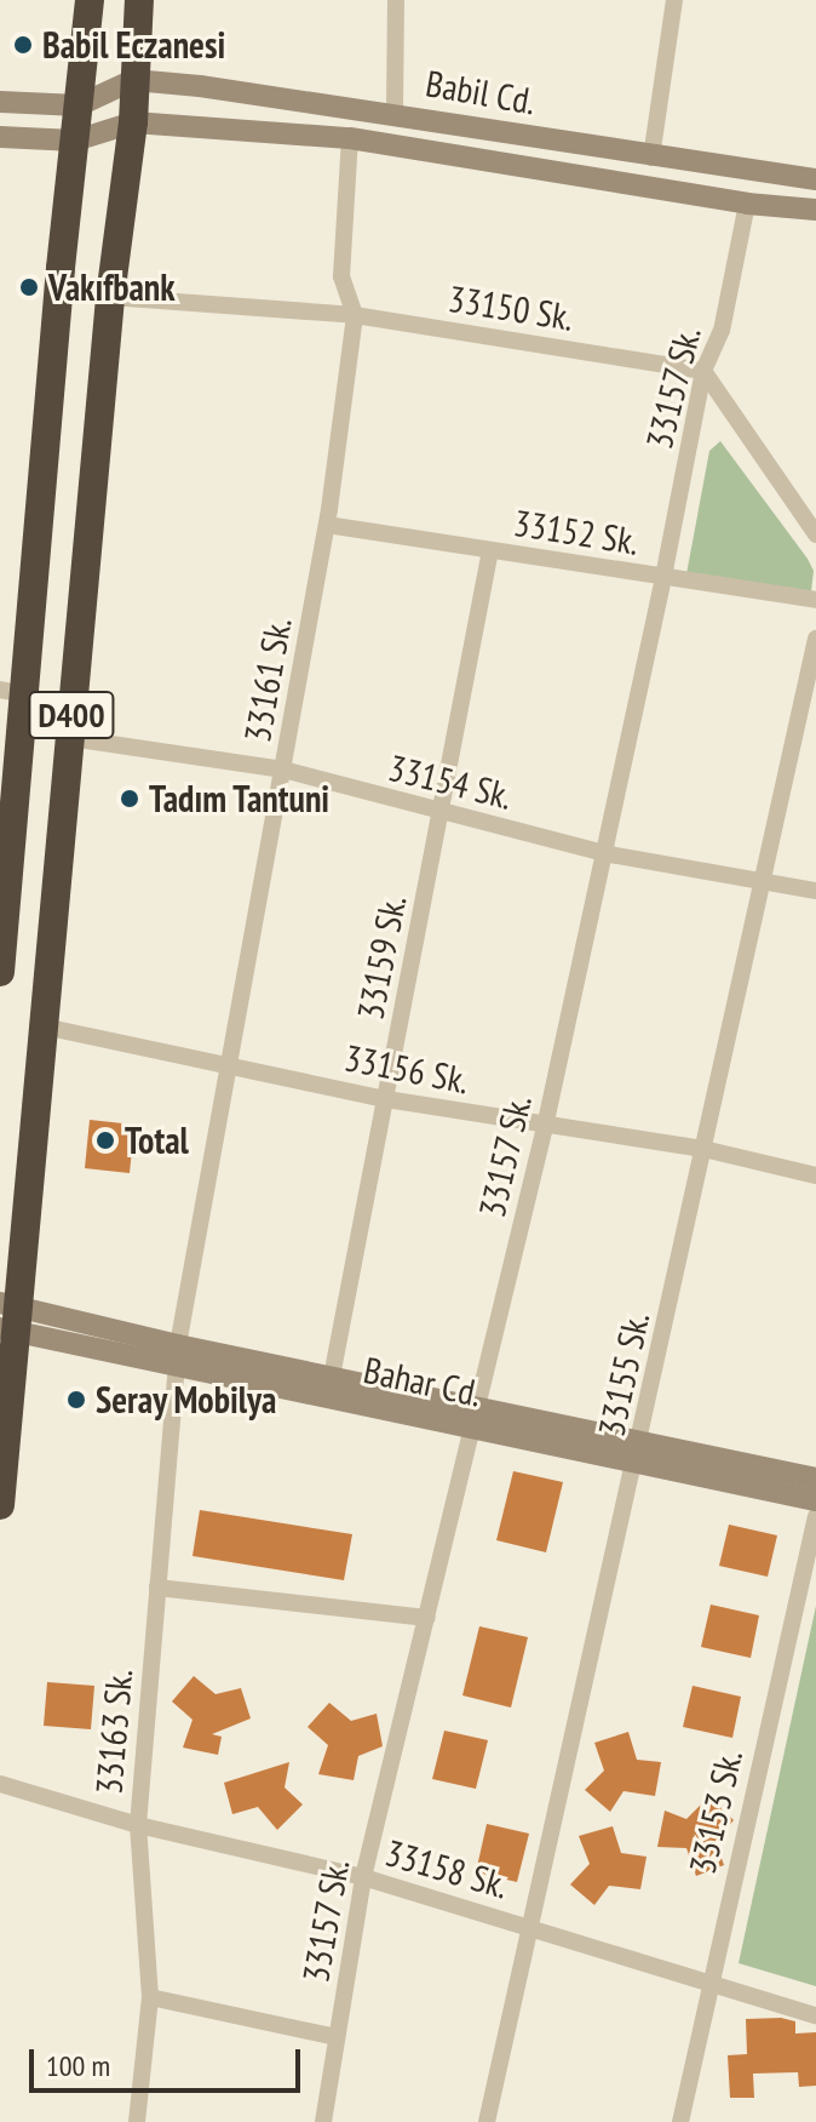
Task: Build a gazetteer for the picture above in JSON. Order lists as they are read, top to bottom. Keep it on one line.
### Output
{"streets":{"highway":["D400"],"street":["Babil Cd.","33150 Sk.","33157 Sk.","33152 Sk.","33161 Sk.","33154 Sk.","33159 Sk.","33156 Sk.","33155 Sk.","Bahar Cd.","33163 Sk.","33153 Sk.","33158 Sk."]},"crossings":[["Babil Cd.","33157 Sk."],["Babil Cd.","33161 Sk."],["Babil Cd.","D400"],["33150 Sk.","33157 Sk."],["33150 Sk.","33161 Sk."],["33150 Sk.","D400"],["33157 Sk.","33152 Sk."],["33157 Sk.","33154 Sk."],["33157 Sk.","33156 Sk."],["33157 Sk.","Bahar Cd."],["33157 Sk.","33158 Sk."],["33152 Sk.","33161 Sk."],["33152 Sk.","33159 Sk."],["33161 Sk.","33154 Sk."],["33161 Sk.","33156 Sk."],["33161 Sk.","Bahar Cd."],["33161 Sk.","33163 Sk."],["D400","33154 Sk."],["D400","33156 Sk."],["D400","Bahar Cd."],["33154 Sk.","33159 Sk."],["33154 Sk.","33155 Sk."],["33159 Sk.","33156 Sk."],["33159 Sk.","Bahar Cd."],["33156 Sk.","33155 Sk."],["33155 Sk.","Bahar Cd."],["33155 Sk.","33158 Sk."],["Bahar Cd.","33163 Sk."],["33163 Sk.","33158 Sk."],["33153 Sk.","33158 Sk."]],"places":["Babil Eczanesi","Vakıfbank","Tadım Tantuni","Total","Seray Mobilya"],"scale_bar":"100 m"}
